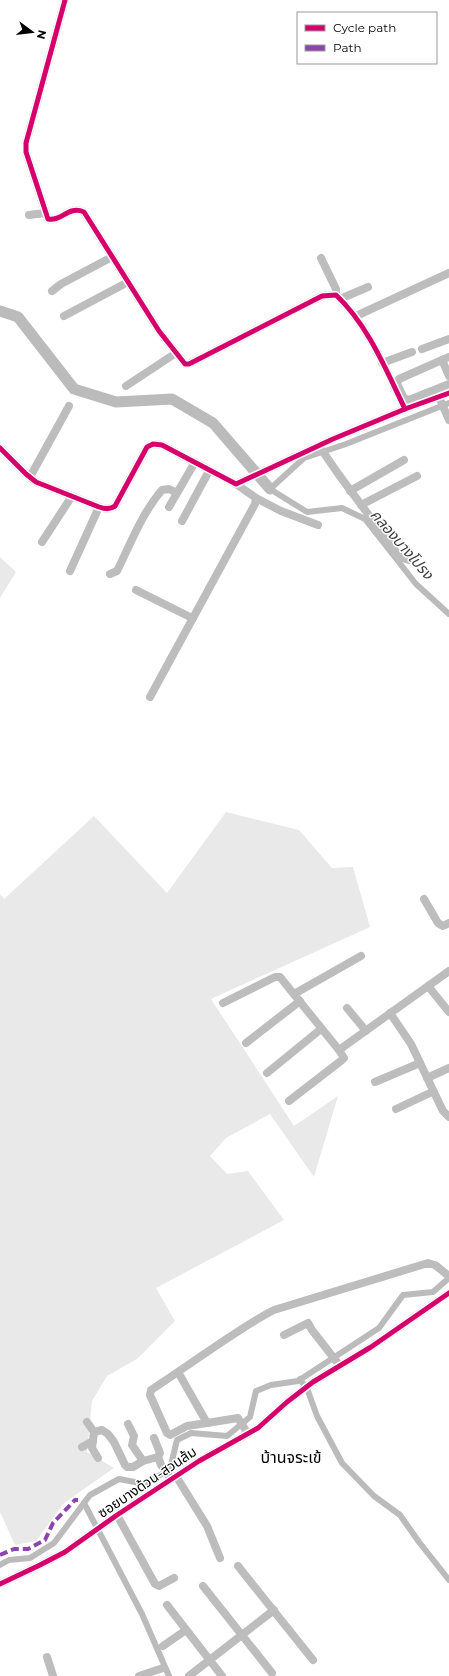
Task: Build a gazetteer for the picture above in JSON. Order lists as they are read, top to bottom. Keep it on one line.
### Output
{"streets":{"street":["ซอยบางด้วน-สวนส้ม"]},"districts":["บ้านจระเข้"],"water":["คลองบางโปรง"],"legend":["Cycle path","Path"],"north":"right"}
